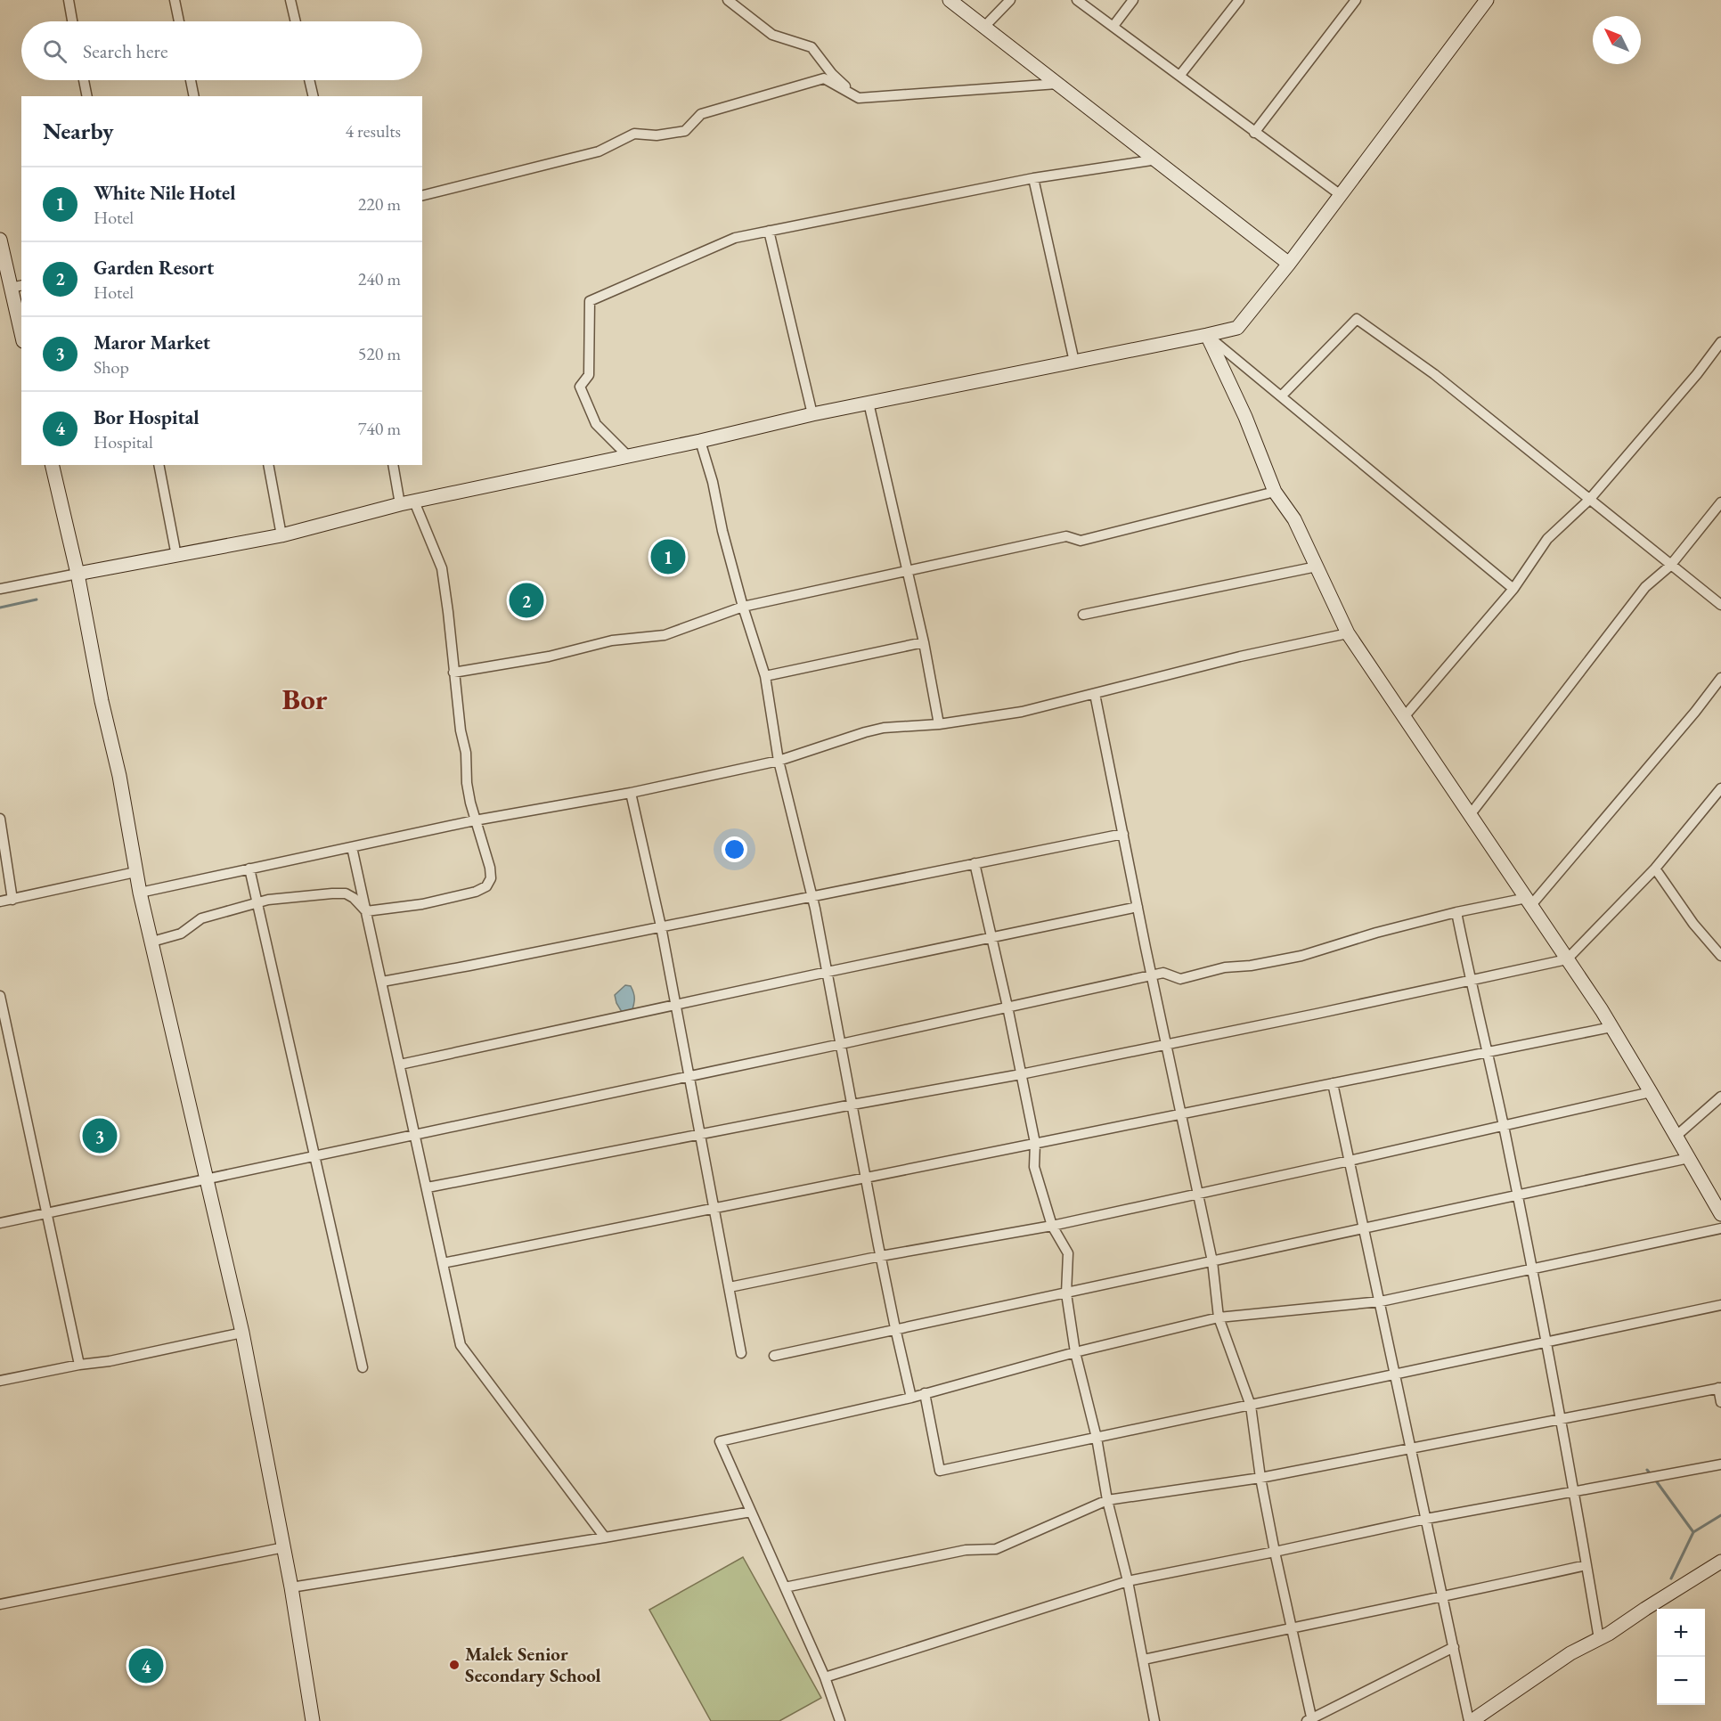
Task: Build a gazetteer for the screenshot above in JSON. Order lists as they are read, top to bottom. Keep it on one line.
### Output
{"districts":["Bor"],"places":["Malek Senior Secondary School"],"north":"top left","page":{"search":"Search here","heading":["Nearby","4 results"],"list":[{"mark":"1","name":"White Nile Hotel","note":"Hotel","value":"220 m"},{"mark":"2","name":"Garden Resort","note":"Hotel","value":"240 m"},{"mark":"3","name":"Maror Market","note":"Shop","value":"520 m"},{"mark":"4","name":"Bor Hospital","note":"Hospital","value":"740 m"}],"pins":["1","2","3","4"],"map_buttons":["+","−"]}}
